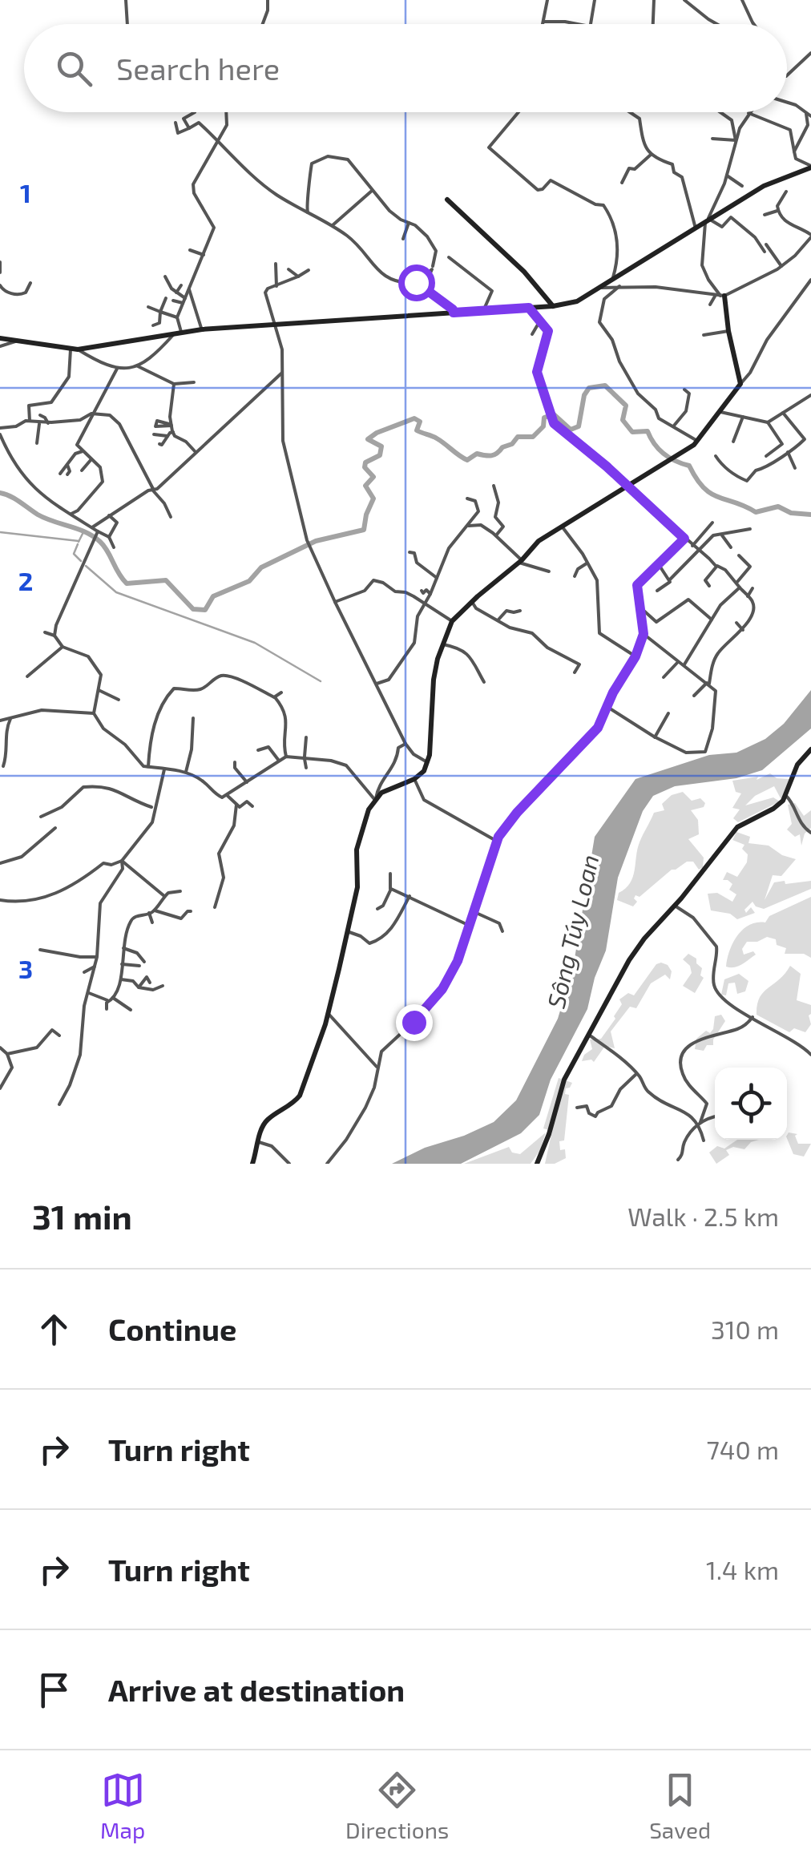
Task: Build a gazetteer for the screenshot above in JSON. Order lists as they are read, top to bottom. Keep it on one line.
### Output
{"water":["Sông Túy Loan"],"page":{"search":"Search here","heading":["31 min","Walk · 2.5 km"],"list":[["Continue","310 m"],["Turn right","740 m"],["Turn right","1.4 km"],"Arrive at destination"],"nav":["Map","Directions","Saved"]},"grid":{"rows":["1","2","3"]}}
